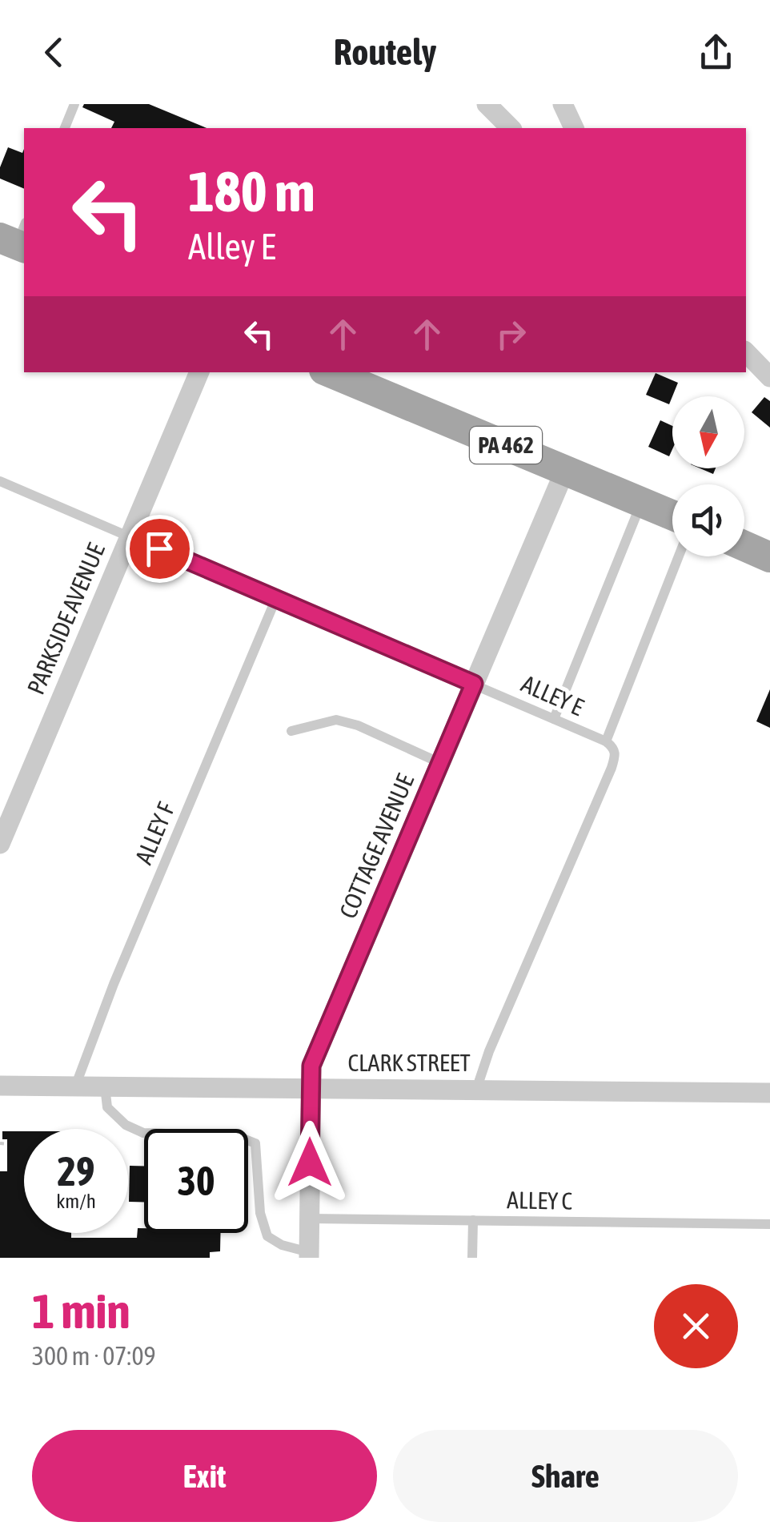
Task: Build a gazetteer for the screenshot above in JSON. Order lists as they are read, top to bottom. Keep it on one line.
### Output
{"streets":{"main road":["PA 462"],"street":["PARKSIDE AVENUE","COTTAGE AVENUE","CLARK STREET"],"lane":["ALLEY E","ALLEY F","ALLEY C"]},"crossings":[["PA 462","COTTAGE AVENUE"],["PARKSIDE AVENUE","ALLEY E"],["ALLEY E","ALLEY F"],["ALLEY E","COTTAGE AVENUE"],["ALLEY E","CLARK STREET"],["ALLEY F","CLARK STREET"],["COTTAGE AVENUE","CLARK STREET"],["COTTAGE AVENUE","ALLEY C"]],"north":"bottom","page":{"header":"Routely","turn":["180 m","Alley E"],"speed":"29 km/h","limit":"30","heading":["1 min","300 m · 07:09"],"buttons":["Exit","Share"]}}
